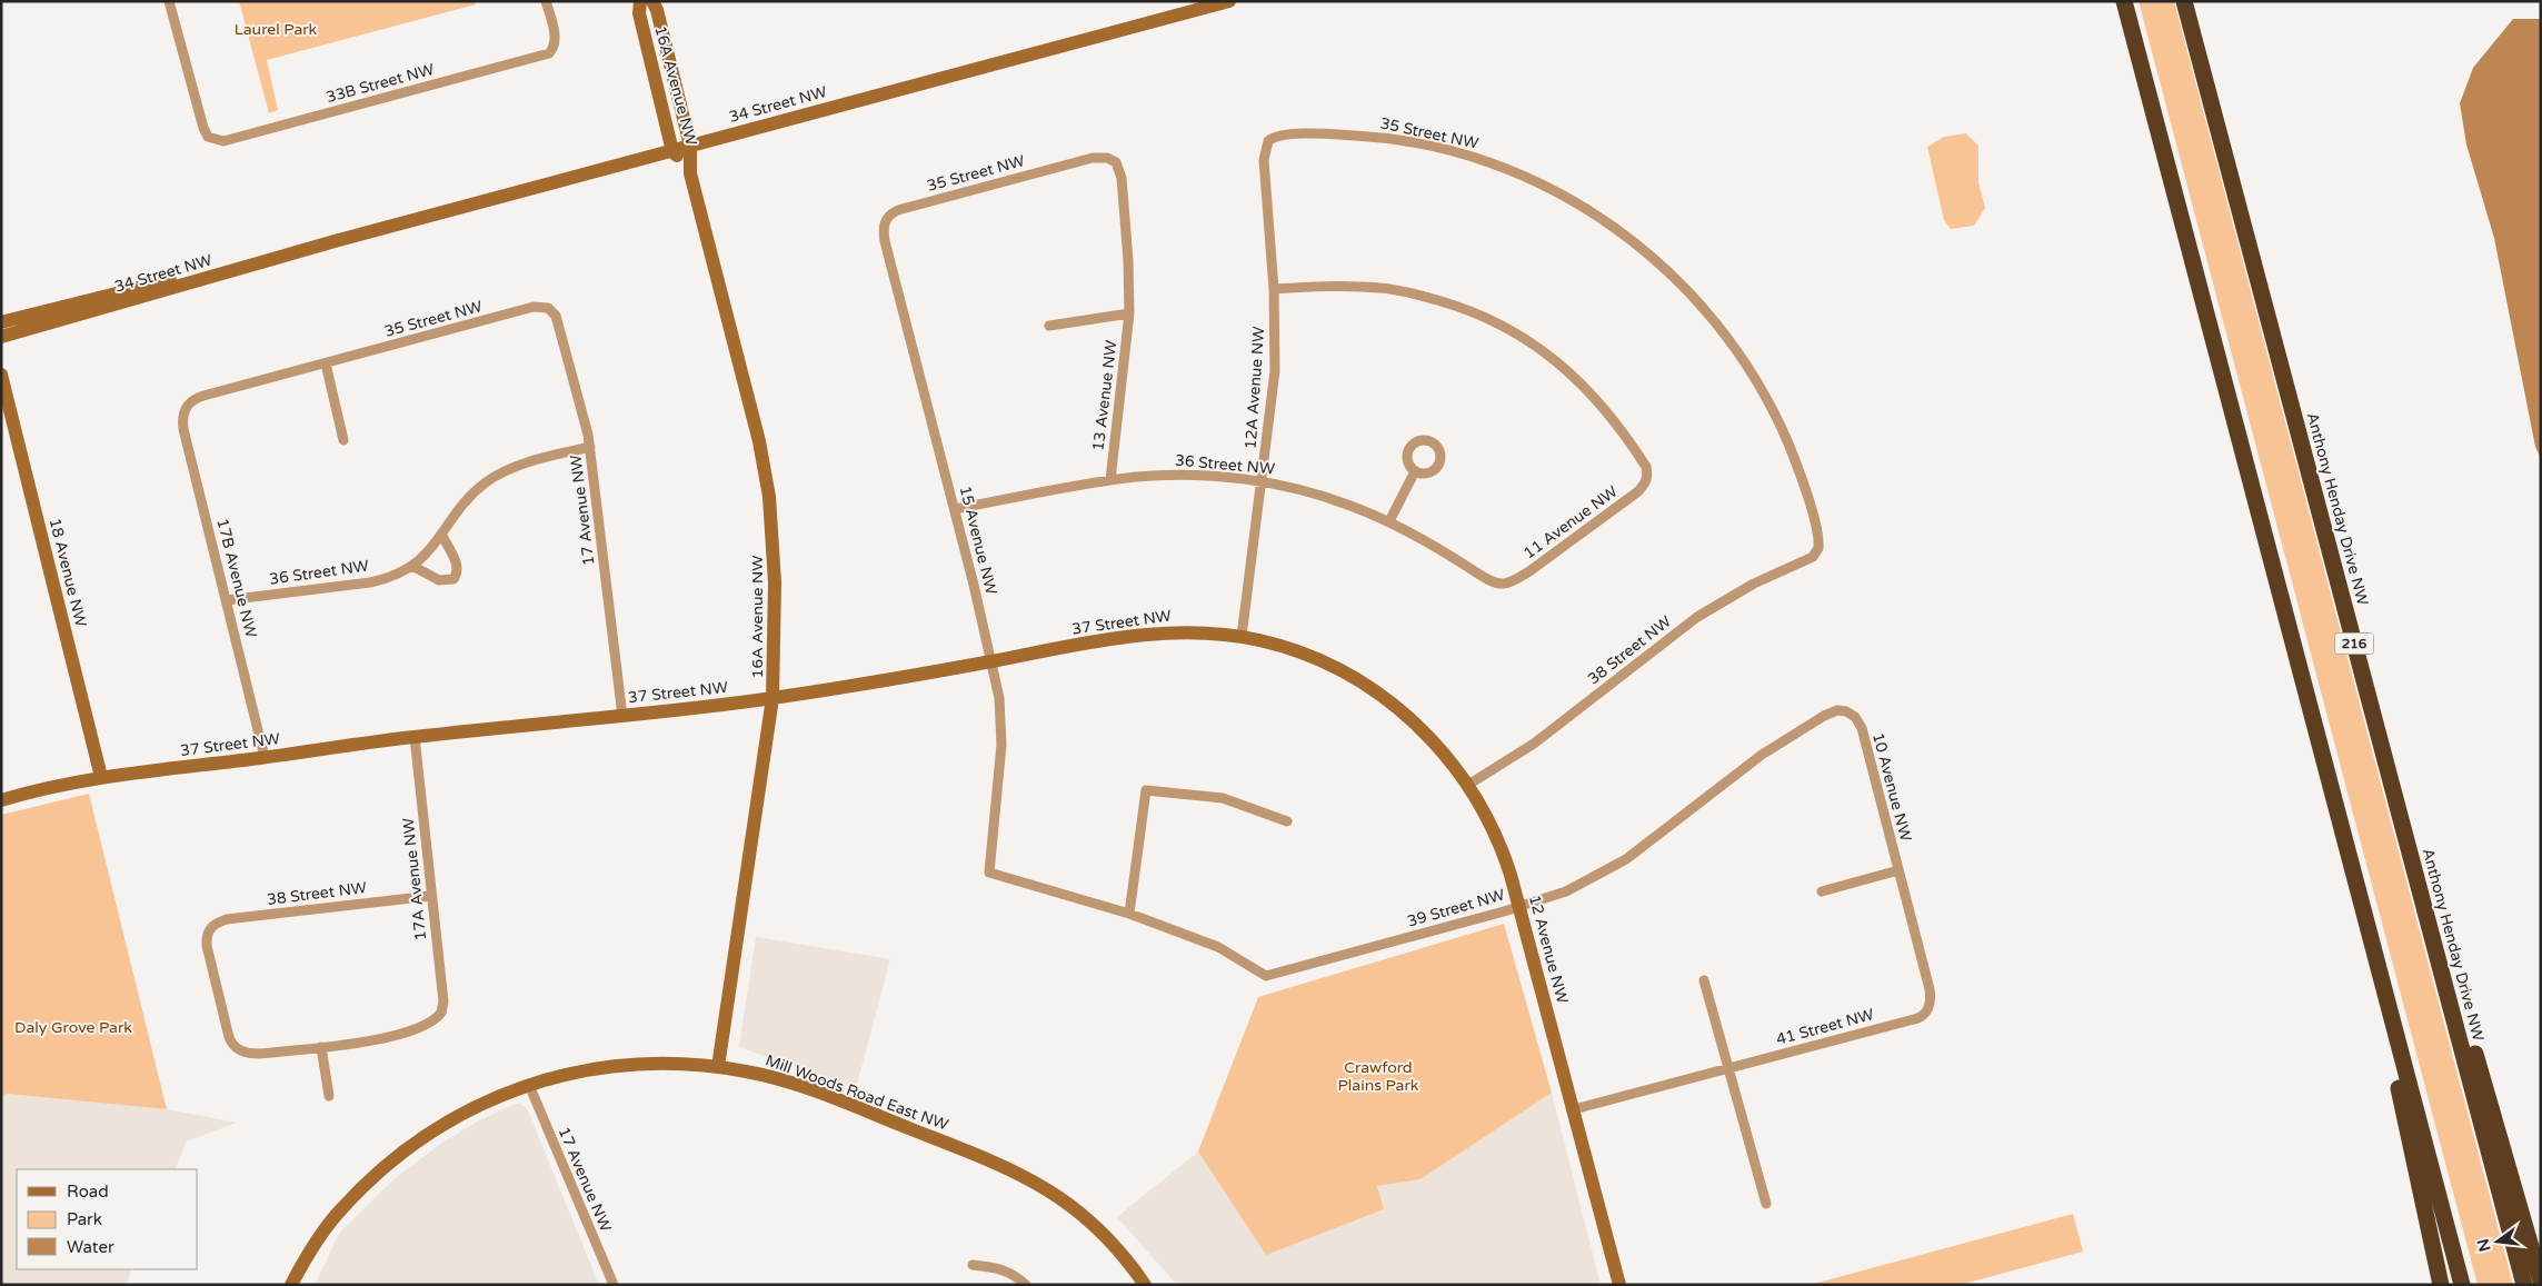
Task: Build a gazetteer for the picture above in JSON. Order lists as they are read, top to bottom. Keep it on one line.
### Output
{"streets":{"highway":["Anthony Henday Drive NW","216"],"street":["33B Street NW","16A Avenue NW","34 Street NW","35 Street NW","12A Avenue NW","13 Avenue NW","36 Street NW","17 Avenue NW","11 Avenue NW","15 Avenue NW","18 Avenue NW","17B Avenue NW","37 Street NW","38 Street NW","10 Avenue NW","17A Avenue NW","39 Street NW","12 Avenue NW","41 Street NW","Mill Woods Road East NW"]},"crossings":[["16A Avenue NW","34 Street NW"],["16A Avenue NW","37 Street NW"],["16A Avenue NW","Mill Woods Road East NW"],["35 Street NW","12A Avenue NW"],["35 Street NW","13 Avenue NW"],["35 Street NW","17 Avenue NW"],["35 Street NW","15 Avenue NW"],["35 Street NW","17B Avenue NW"],["35 Street NW","38 Street NW"],["12A Avenue NW","36 Street NW"],["12A Avenue NW","11 Avenue NW"],["12A Avenue NW","37 Street NW"],["13 Avenue NW","36 Street NW"],["36 Street NW","17 Avenue NW"],["36 Street NW","11 Avenue NW"],["36 Street NW","15 Avenue NW"],["36 Street NW","17B Avenue NW"],["17 Avenue NW","37 Street NW"],["17 Avenue NW","Mill Woods Road East NW"],["15 Avenue NW","37 Street NW"],["15 Avenue NW","39 Street NW"],["18 Avenue NW","37 Street NW"],["17B Avenue NW","37 Street NW"],["37 Street NW","17A Avenue NW"],["37 Street NW","12 Avenue NW"],["38 Street NW","17A Avenue NW"],["38 Street NW","12 Avenue NW"],["10 Avenue NW","39 Street NW"],["10 Avenue NW","41 Street NW"],["39 Street NW","12 Avenue NW"],["12 Avenue NW","41 Street NW"]],"parks":["Laurel Park","Daly Grove Park","Crawford Plains Park"],"legend":["Road","Park","Water"],"north":"left"}
